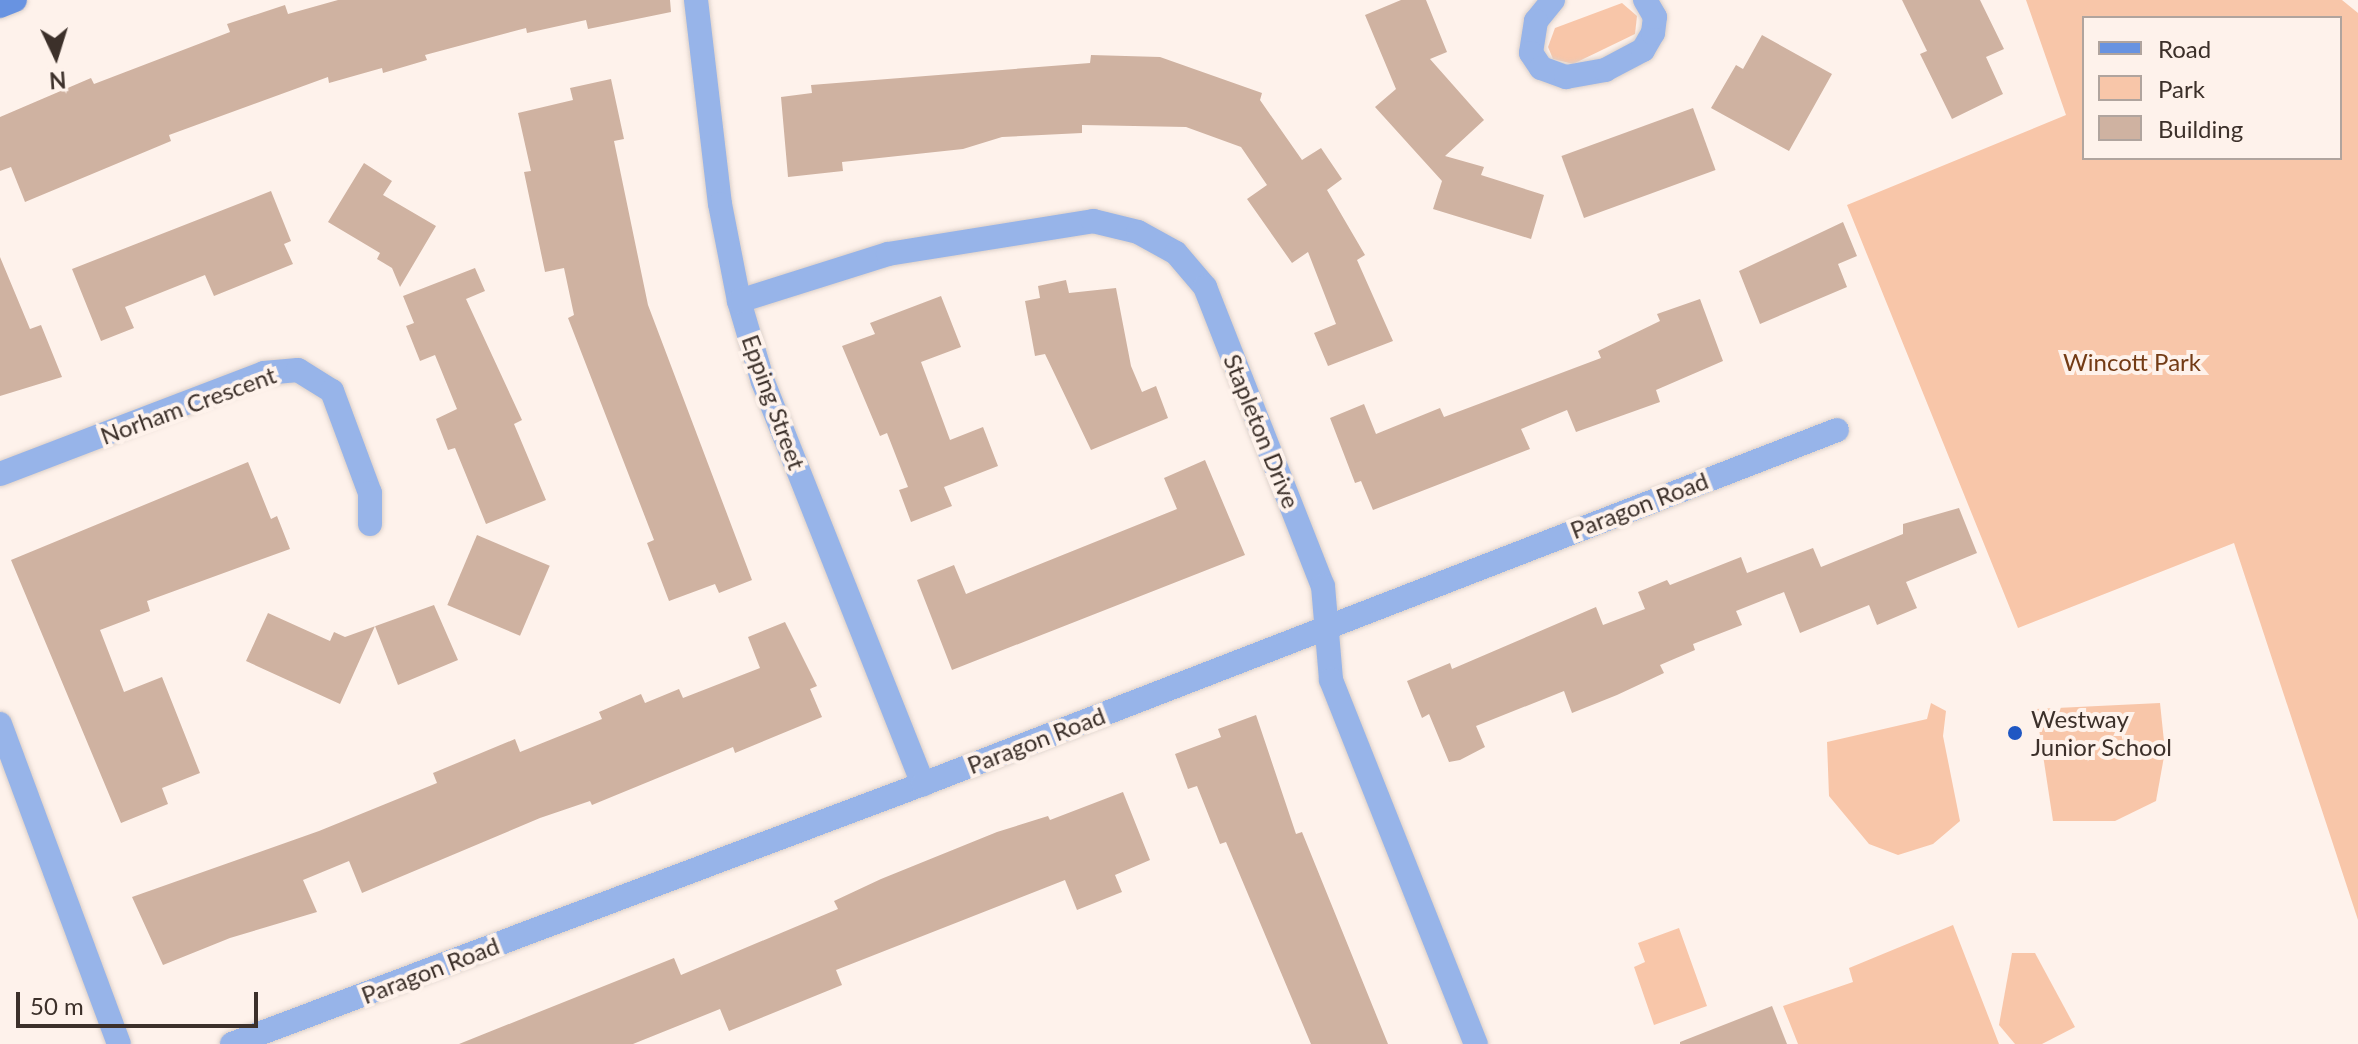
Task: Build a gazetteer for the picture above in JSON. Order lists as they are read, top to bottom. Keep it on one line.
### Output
{"streets":{"street":["Epping Street","Norham Crescent","Stapleton Drive","Paragon Road"]},"crossings":[["Epping Street","Stapleton Drive"],["Epping Street","Paragon Road"],["Stapleton Drive","Paragon Road"]],"parks":["Wincott Park"],"places":["Westway Junior School"],"legend":["Road","Park","Building"],"scale_bar":"50 m","north":"bottom"}
